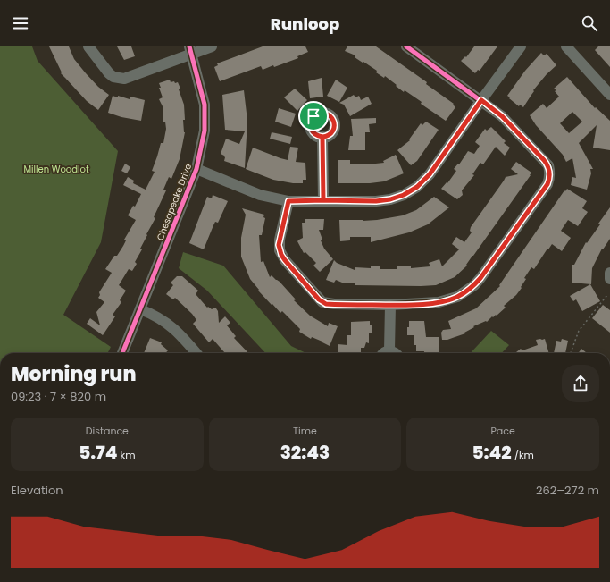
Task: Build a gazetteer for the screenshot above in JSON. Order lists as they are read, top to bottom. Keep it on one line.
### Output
{"streets":{"street":["Chesapeake Drive"]},"parks":["Millen Woodlot"],"page":{"header":"Runloop","heading":["Morning run","09:23 · 7 × 820 m"],"stats":[["Distance","5.74 km"],["Time","32:43"],["Pace","5:42 /km"]],"chart":["Elevation","262–272 m"]}}
